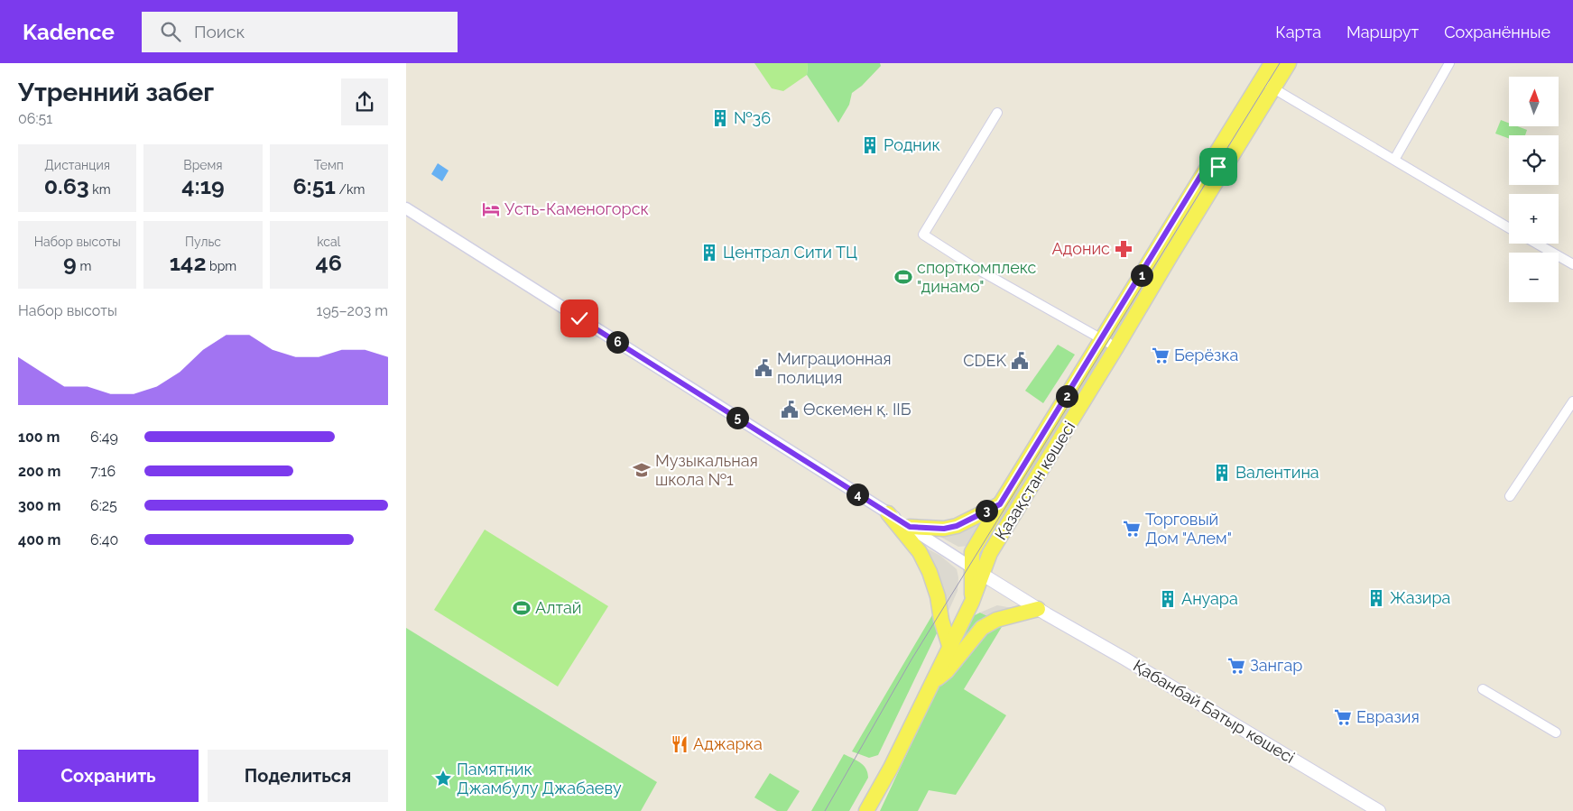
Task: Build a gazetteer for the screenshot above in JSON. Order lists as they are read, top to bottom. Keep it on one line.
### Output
{"streets":{"main road":["Қазақстан көшесі","Қабанбай Батыр көшесі"]},"crossings":[["Қазақстан көшесі","Қабанбай Батыр көшесі"]],"places":{"building":["№36","Родник","Централ Сити ТЦ","Валентина","Жазира","Ануара"],"hotel":["Усть-Каменогорск"],"pharmacy":["Адонис"],"sports":["спорткомплекс \"динамо\"","Алтай"],"supermarket":["Берёзка","Торговый Дом \"Алем\"","Зангар","Евразия"],"public building":["CDEK","Миграционная полиция","Өскемен қ. ІІБ"],"school or university":["Музыкальная школа №1"],"restaurant":["Аджарка"],"place":["Памятник Джамбулу Джабаеву"]},"north":"top","page":{"header":"Kadence","search":"Поиск","nav":["Карта","Маршрут","Сохранённые"],"heading":["Утренний забег","06:51"],"map_buttons":["+","−"],"stats":[["Дистанция","0.63 km"],["Время","4:19"],["Темп","6:51 /km"],["Набор высоты","9 m"],["Пульс","142 bpm"],["kcal","46"]],"pins":["1","6","2","5","4","3"],"chart":["Набор высоты","195–203 m"],"list":[{"name":"100 m","note":"6:49"},{"name":"200 m","note":"7:16"},{"name":"300 m","note":"6:25"},{"name":"400 m","note":"6:40"}],"buttons":["Сохранить","Поделиться"]}}
